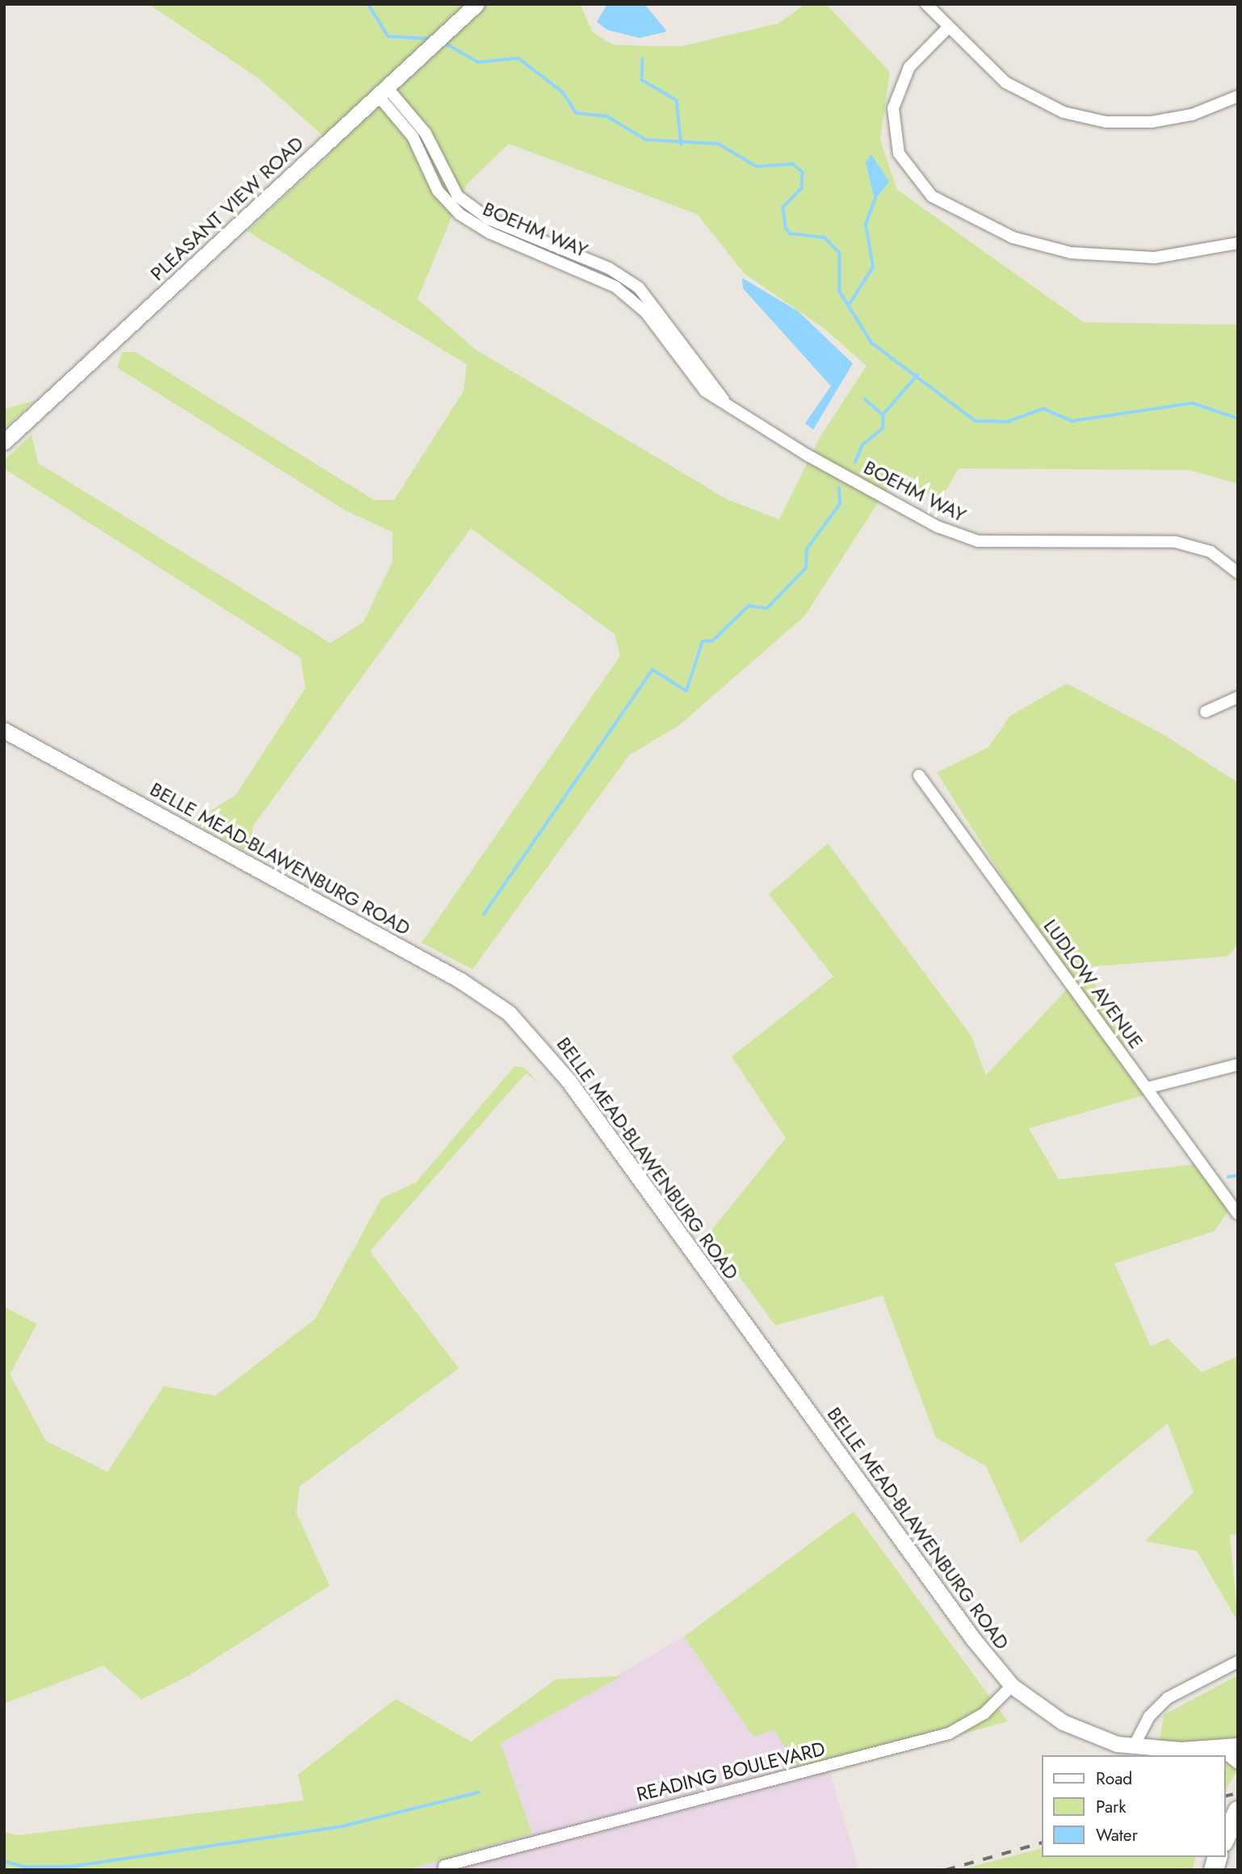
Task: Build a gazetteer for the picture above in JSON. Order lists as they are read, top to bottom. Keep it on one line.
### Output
{"streets":{"street":["PLEASANT VIEW ROAD","BOEHM WAY","BELLE MEAD-BLAWENBURG ROAD","LUDLOW AVENUE","READING BOULEVARD"]},"crossings":[["PLEASANT VIEW ROAD","BOEHM WAY"],["BELLE MEAD-BLAWENBURG ROAD","READING BOULEVARD"]],"legend":["Road","Park","Water"]}
